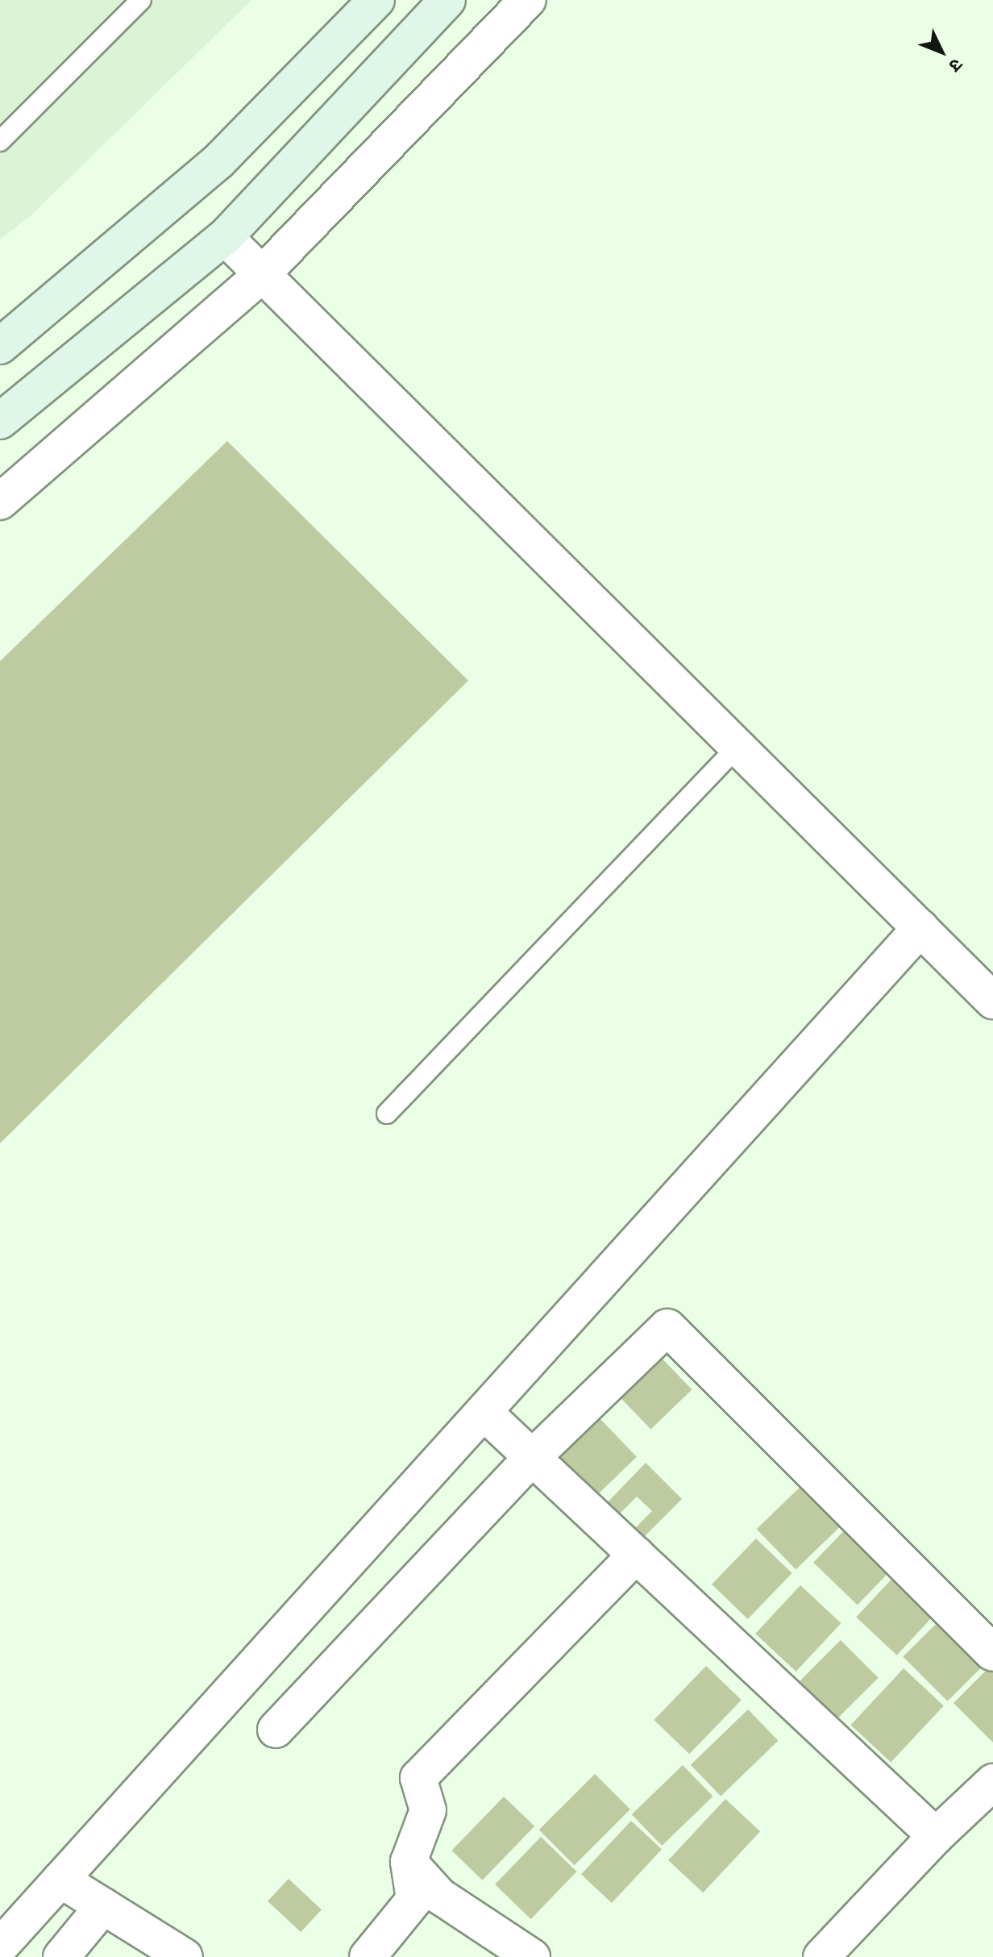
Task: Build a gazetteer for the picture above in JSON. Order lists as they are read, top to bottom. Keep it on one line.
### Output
{"north":"bottom right"}
